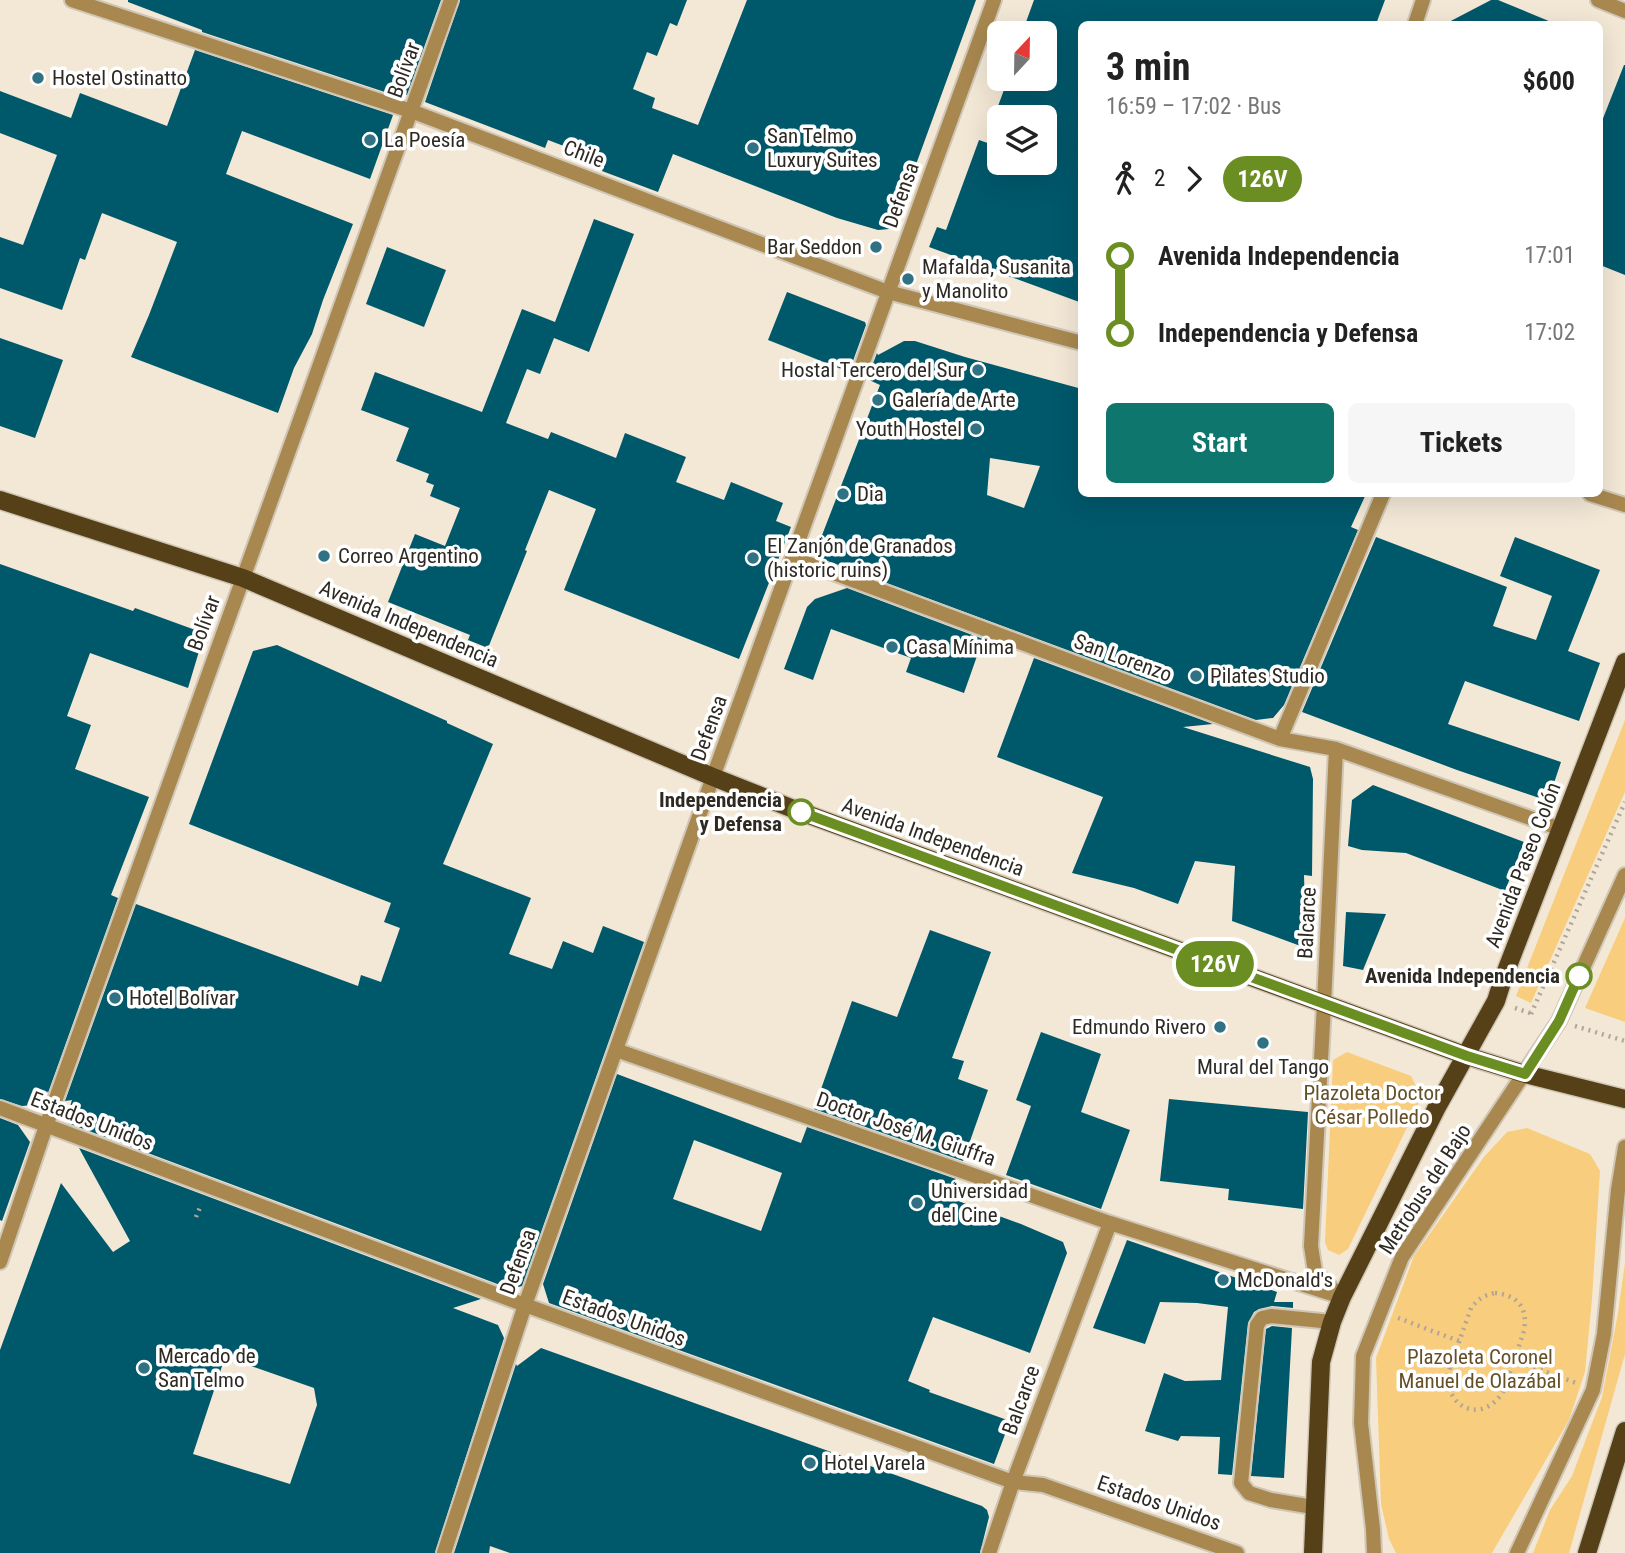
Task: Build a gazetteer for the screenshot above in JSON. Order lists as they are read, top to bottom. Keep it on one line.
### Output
{"streets":{"main road":["Avenida Independencia","Avenida Paseo Colón"],"street":["Bolívar","Chile","Defensa","San Lorenzo","Balcarce","Estados Unidos","Doctor José M. Giuffra","Metrobus del Bajo"]},"crossings":[["Bolívar","Chile"],["Bolívar","Avenida Independencia"],["Bolívar","Estados Unidos"],["Chile","Defensa"],["Defensa","Avenida Independencia"],["Defensa","San Lorenzo"],["Defensa","Estados Unidos"],["Defensa","Doctor José M. Giuffra"],["Avenida Independencia","Avenida Paseo Colón"],["Avenida Independencia","Balcarce"],["Avenida Independencia","Metrobus del Bajo"],["San Lorenzo","Avenida Paseo Colón"],["San Lorenzo","Balcarce"],["Avenida Paseo Colón","Balcarce"],["Avenida Paseo Colón","Doctor José M. Giuffra"],["Balcarce","Estados Unidos"],["Balcarce","Doctor José M. Giuffra"]],"parks":["Plazoleta Doctor César Polledo","Plazoleta Coronel Manuel de Olazábal"],"places":["Hostel Ostinatto","La Poesía","San Telmo Luxury Suites","Bar Seddon","Mafalda, Susanita y Manolito","Hostal Tercero del Sur","Galería de Arte","Youth Hostel","Dia","Correo Argentino","El Zanjón de Granados (historic ruins)","Casa Mínima","Pilates Studio","Independencia y Defensa","Avenida Independencia","Hotel Bolívar","Edmundo Rivero","Mural del Tango","Universidad del Cine","McDonald's","Mercado de San Telmo","Hotel Varela"],"lines":["bus line 126V"],"north":"top","page":{"on_map":"126V","heading":["3 min","16:59 – 17:02 · Bus","$600"],"legs":["2","126V"],"list":[{"name":"Avenida Independencia","value":"17:01"},{"name":"Independencia y Defensa","value":"17:02"}],"buttons":["Start","Tickets"]}}
